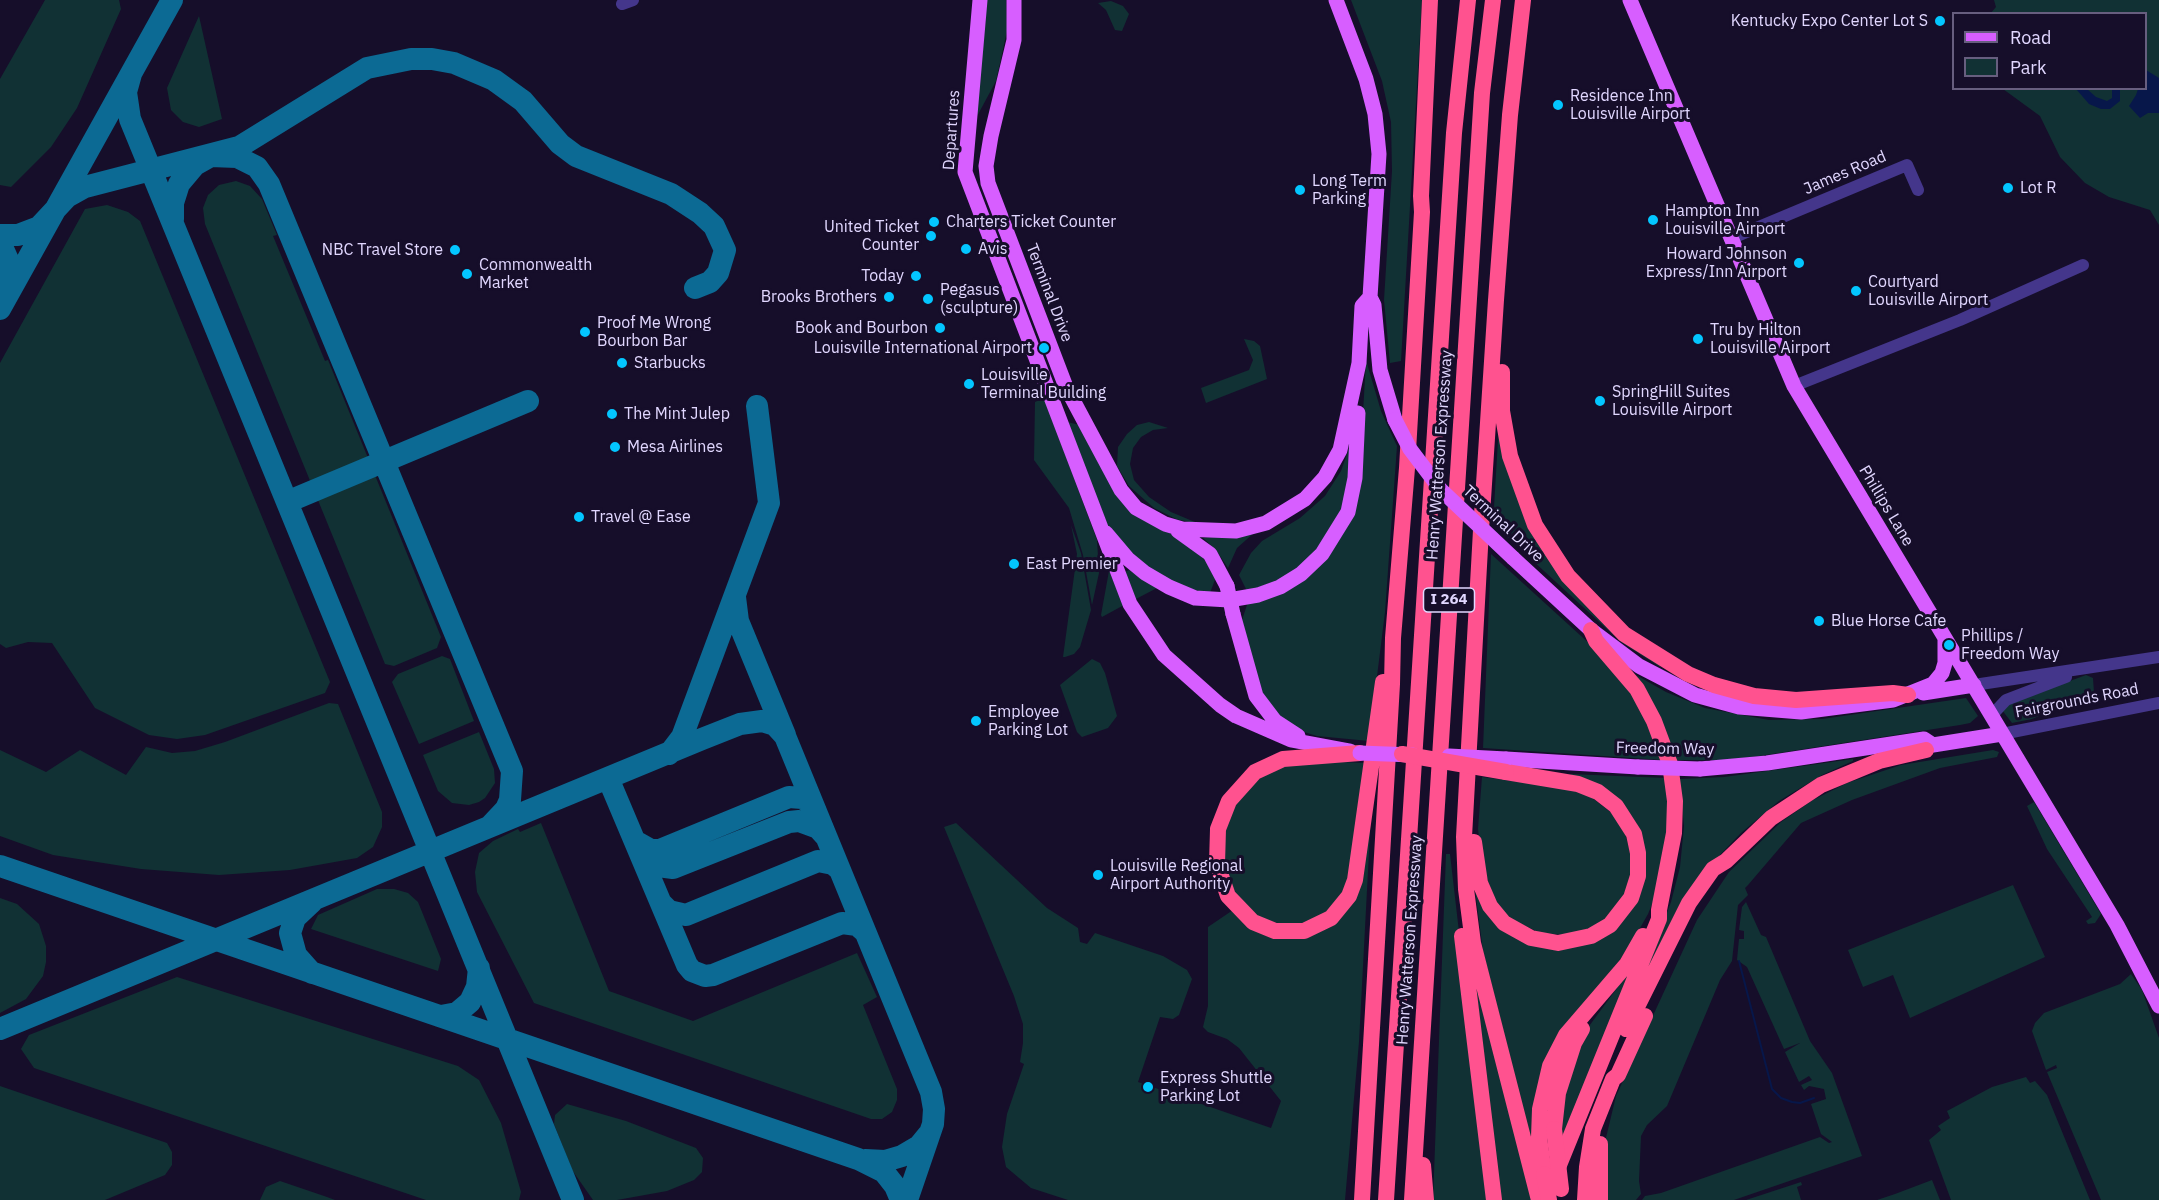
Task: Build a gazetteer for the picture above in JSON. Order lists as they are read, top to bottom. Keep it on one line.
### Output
{"streets":{"highway":["Henry Watterson Expressway","I 264"],"main road":["Departures","Terminal Drive","Phillips Lane","Freedom Way"],"street":["James Road","Fairgrounds Road"]},"crossings":[["James Road","Phillips Lane"],["Phillips Lane","Fairgrounds Road"],["Phillips Lane","Freedom Way"],["Fairgrounds Road","Freedom Way"]],"places":["Kentucky Expo Center Lot S","Residence Inn Louisville Airport","Lot R","Long Term Parking","Hampton Inn Louisville Airport","Charters Ticket Counter","United Ticket Counter","Avis","NBC Travel Store","Howard Johnson Express/Inn Airport","Commonwealth Market","Today","Courtyard Louisville Airport","Brooks Brothers","Pegasus (sculpture)","Book and Bourbon","Proof Me Wrong Bourbon Bar","Tru by Hilton Louisville Airport","Louisville International Airport","Starbucks","Louisville Terminal Building","SpringHill Suites Louisville Airport","The Mint Julep","Mesa Airlines","Travel @ Ease","East Premier","Blue Horse Cafe","Phillips / Freedom Way","Employee Parking Lot","Louisville Regional Airport Authority","Express Shuttle Parking Lot"],"legend":["Road","Park"]}
